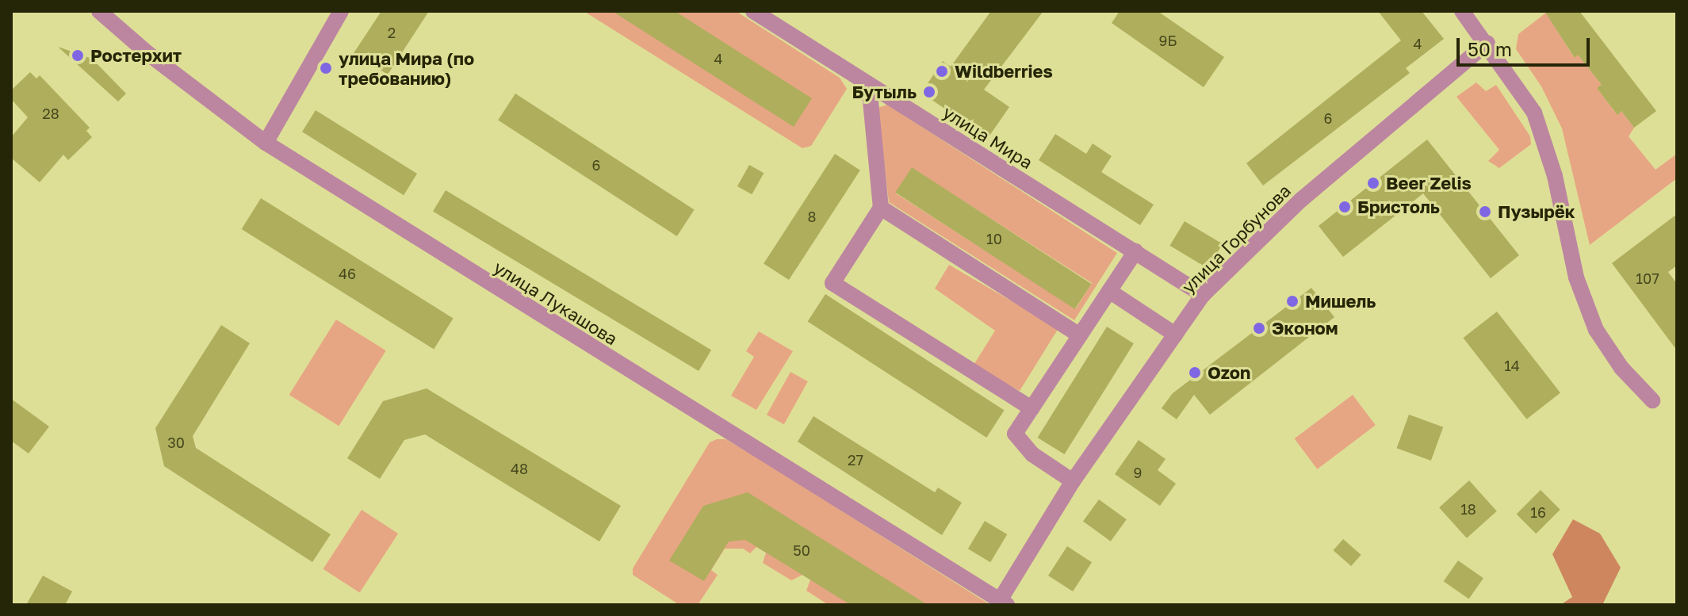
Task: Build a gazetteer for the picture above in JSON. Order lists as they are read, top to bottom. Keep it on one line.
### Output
{"streets":{"street":["улица Мира","улица Горбунова","улица Лукашова"]},"crossings":[["улица Мира","улица Горбунова"],["улица Горбунова","улица Лукашова"]],"places":["Ростерхит","улица Мира (по требованию)","Wildberries","Бутыль","Beer Zelis","Бристоль","Пузырёк","Мишель","Эконом","Ozon"],"house_numbers":["2","9Б","4","4","28","6","6","8","10","46","107","14","30","27","48","9","18","16","50"],"scale_bar":"50 m"}
